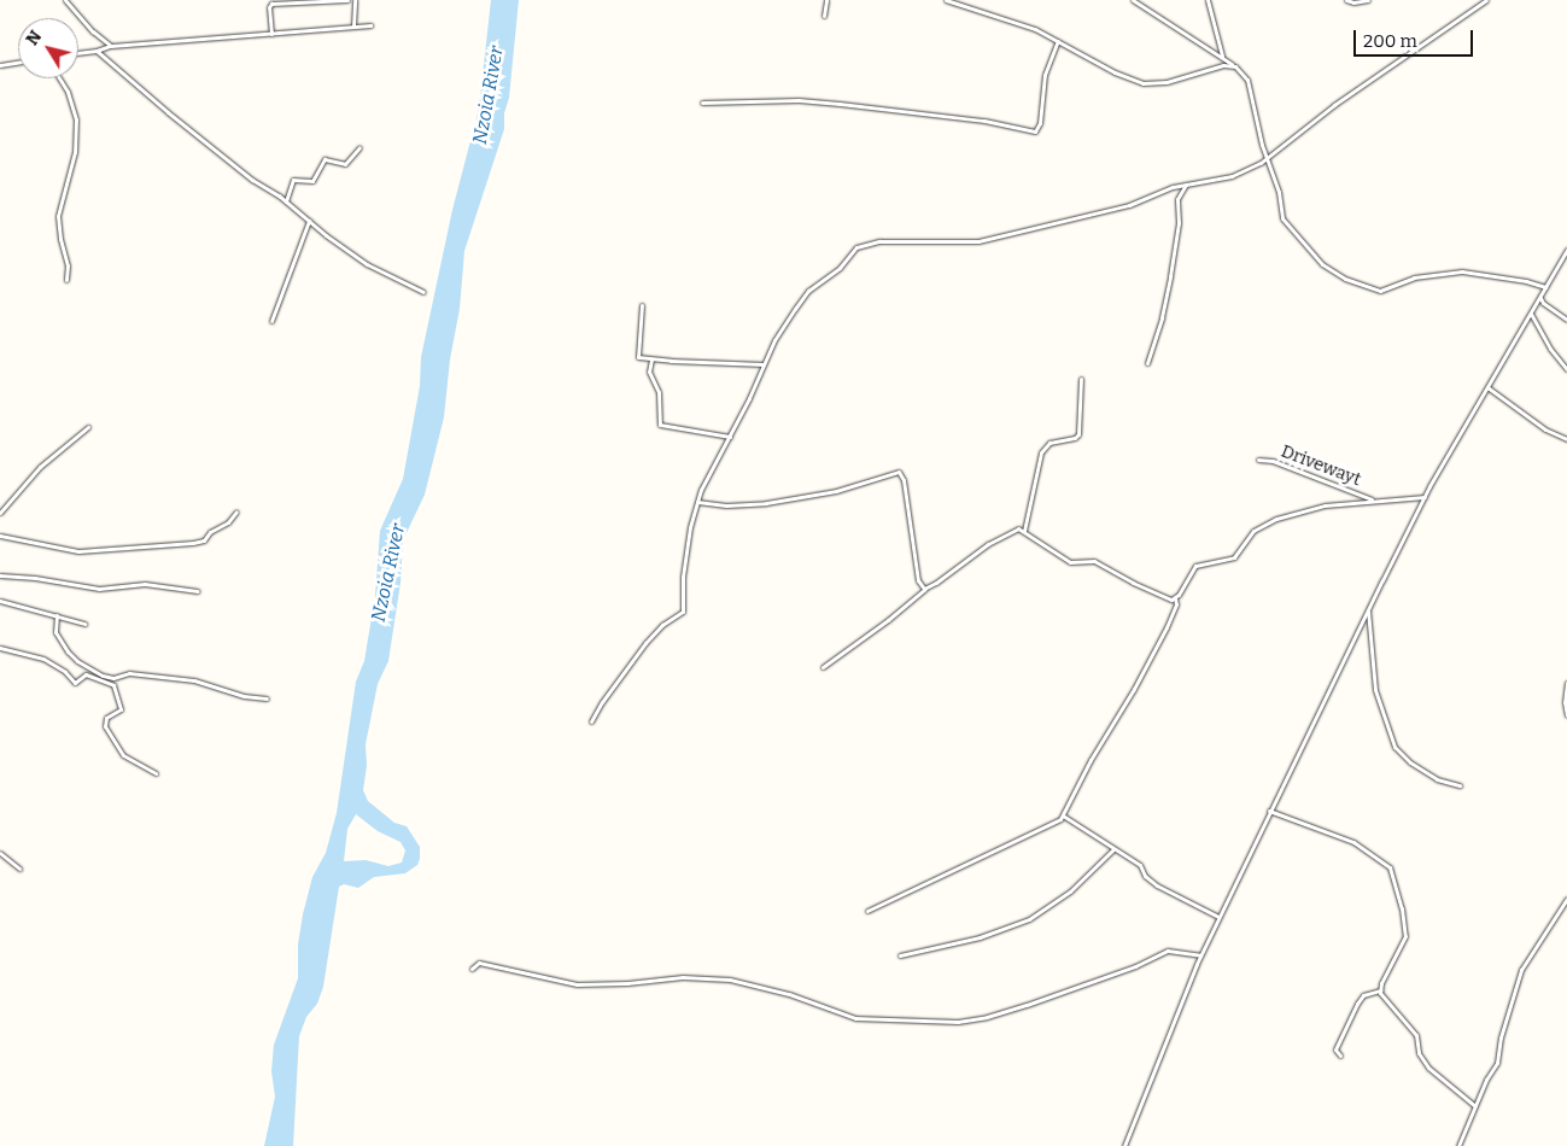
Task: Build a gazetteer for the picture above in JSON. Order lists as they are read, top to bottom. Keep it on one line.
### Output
{"streets":{"street":["Drivewayt"]},"water":["Nzoia River"],"scale_bar":"200 m","north":"top left"}
